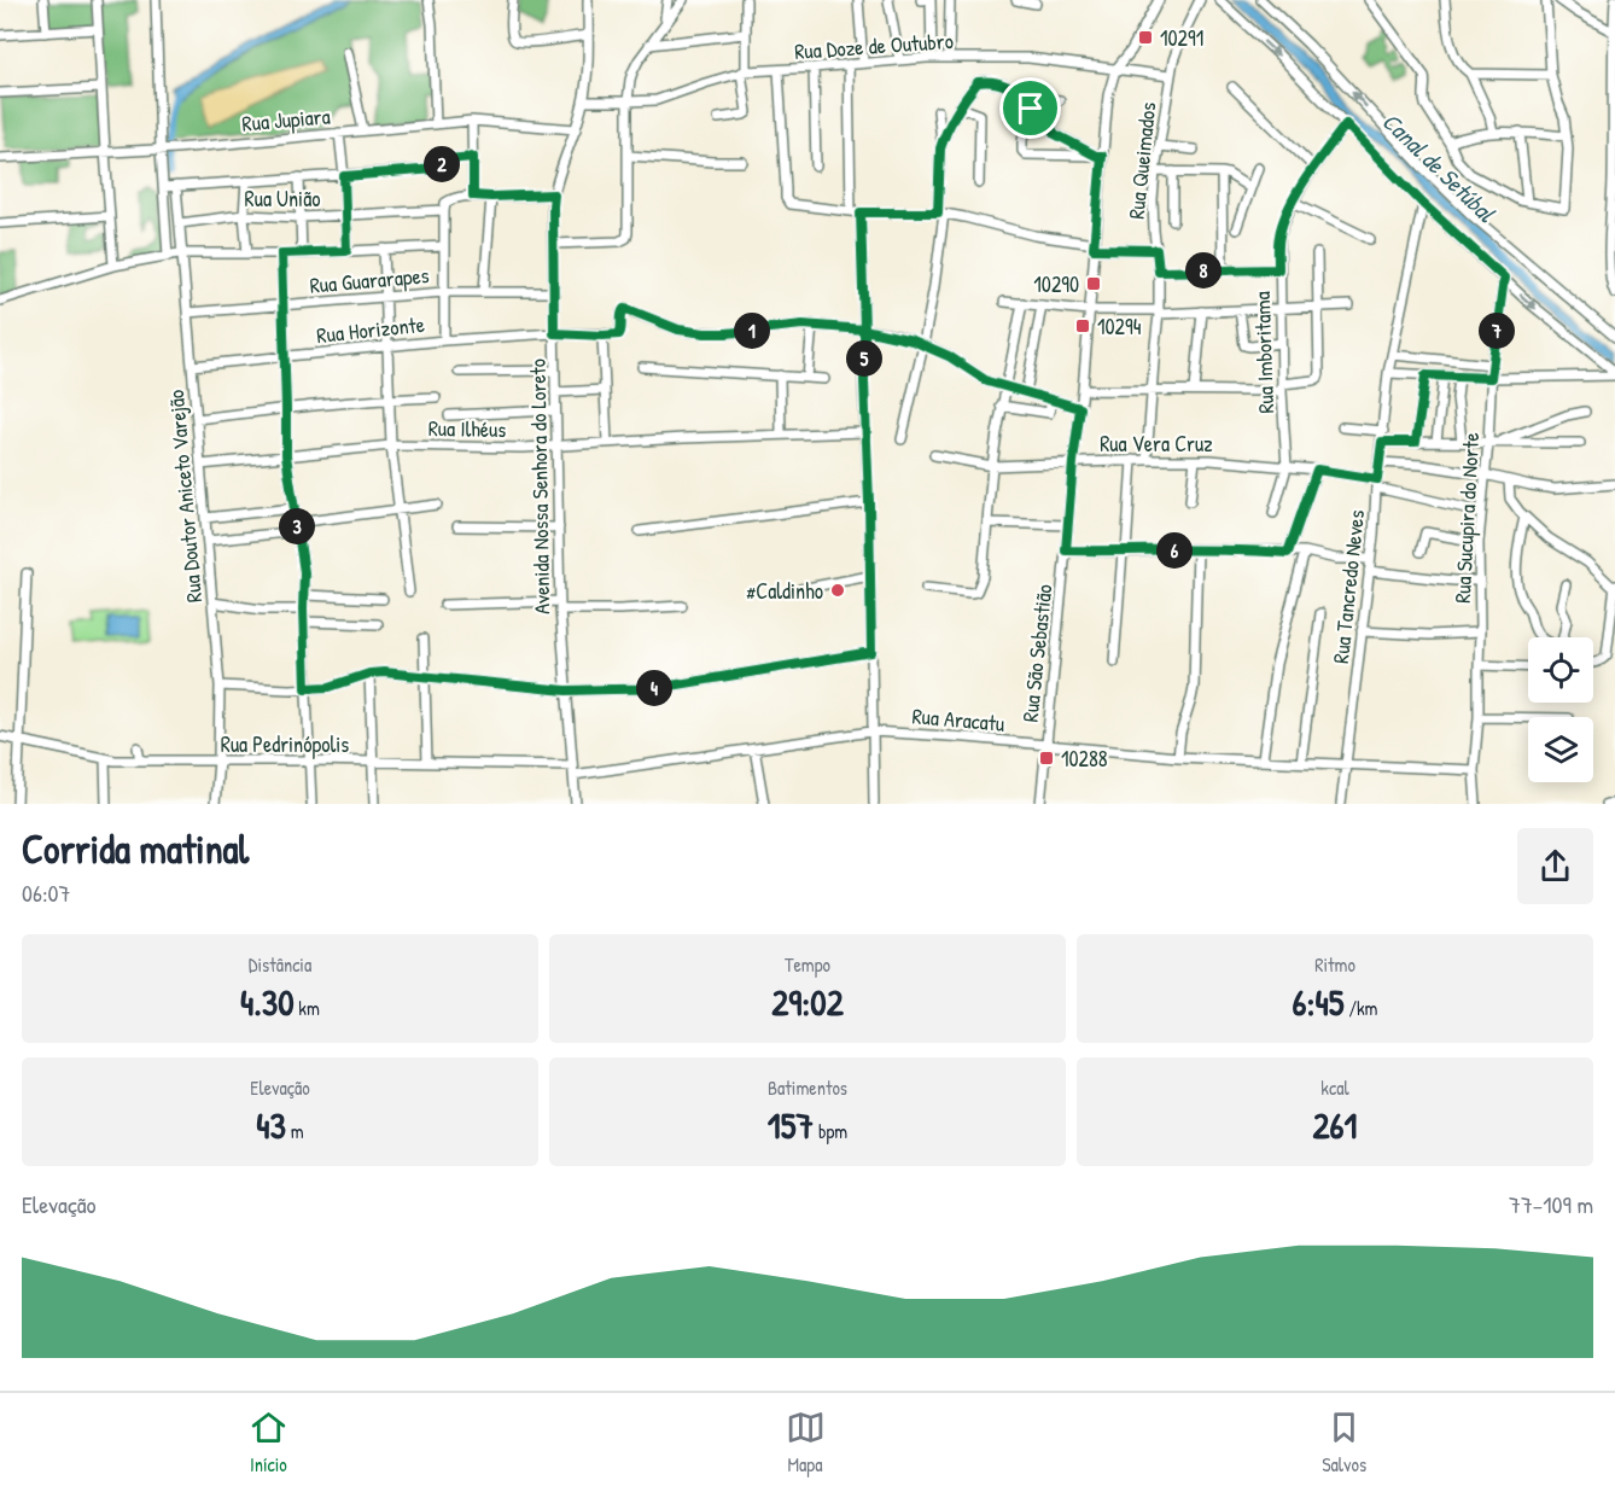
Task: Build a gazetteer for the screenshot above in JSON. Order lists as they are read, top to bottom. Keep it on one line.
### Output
{"streets":{"street":["Rua Doze de Outubro","Rua Jupiara","Rua Queimados","Rua União","Rua Guararapes","Rua Horizonte","Rua Imboritama","Rua Ilhéus","Rua Vera Cruz","Avenida Nossa Senhora do Loreto","Rua Doutor Aniceto Varejão","Rua Sucupira do Norte","Rua Tancredo Neves","Rua São Sebastião","Rua Aracatu","Rua Pedrinópolis"]},"crossings":[["Rua Doze de Outubro","Rua Queimados"],["Rua Doze de Outubro","Avenida Nossa Senhora do Loreto"],["Rua Doze de Outubro","Rua São Sebastião"],["Rua Jupiara","Avenida Nossa Senhora do Loreto"],["Rua Jupiara","Rua Doutor Aniceto Varejão"],["Rua Queimados","Rua Vera Cruz"],["Rua União","Rua Doutor Aniceto Varejão"],["Rua Guararapes","Avenida Nossa Senhora do Loreto"],["Rua Guararapes","Rua Doutor Aniceto Varejão"],["Rua Horizonte","Avenida Nossa Senhora do Loreto"],["Rua Horizonte","Rua Doutor Aniceto Varejão"],["Rua Imboritama","Rua Vera Cruz"],["Rua Ilhéus","Avenida Nossa Senhora do Loreto"],["Rua Ilhéus","Rua Doutor Aniceto Varejão"],["Rua Vera Cruz","Rua Sucupira do Norte"],["Rua Vera Cruz","Rua Tancredo Neves"],["Rua Vera Cruz","Rua São Sebastião"],["Avenida Nossa Senhora do Loreto","Rua Aracatu"],["Avenida Nossa Senhora do Loreto","Rua Pedrinópolis"],["Rua Doutor Aniceto Varejão","Rua Pedrinópolis"],["Rua Sucupira do Norte","Rua Aracatu"],["Rua Tancredo Neves","Rua Aracatu"],["Rua São Sebastião","Rua Aracatu"],["Rua Aracatu","Rua Pedrinópolis"]],"water":["Canal de Setúbal"],"places":{"transit":["10291","10290","10294","10288"],"other":["#Caldinho"]},"page":{"pins":["2","8","1","7","5","3","6","4"],"heading":["Corrida matinal","06:07"],"stats":[["Distância","4.30 km"],["Tempo","29:02"],["Ritmo","6:45 /km"],["Elevação","43 m"],["Batimentos","157 bpm"],["kcal","261"]],"chart":["Elevação","77–109 m"],"tabs":["Início","Mapa","Salvos"]}}
